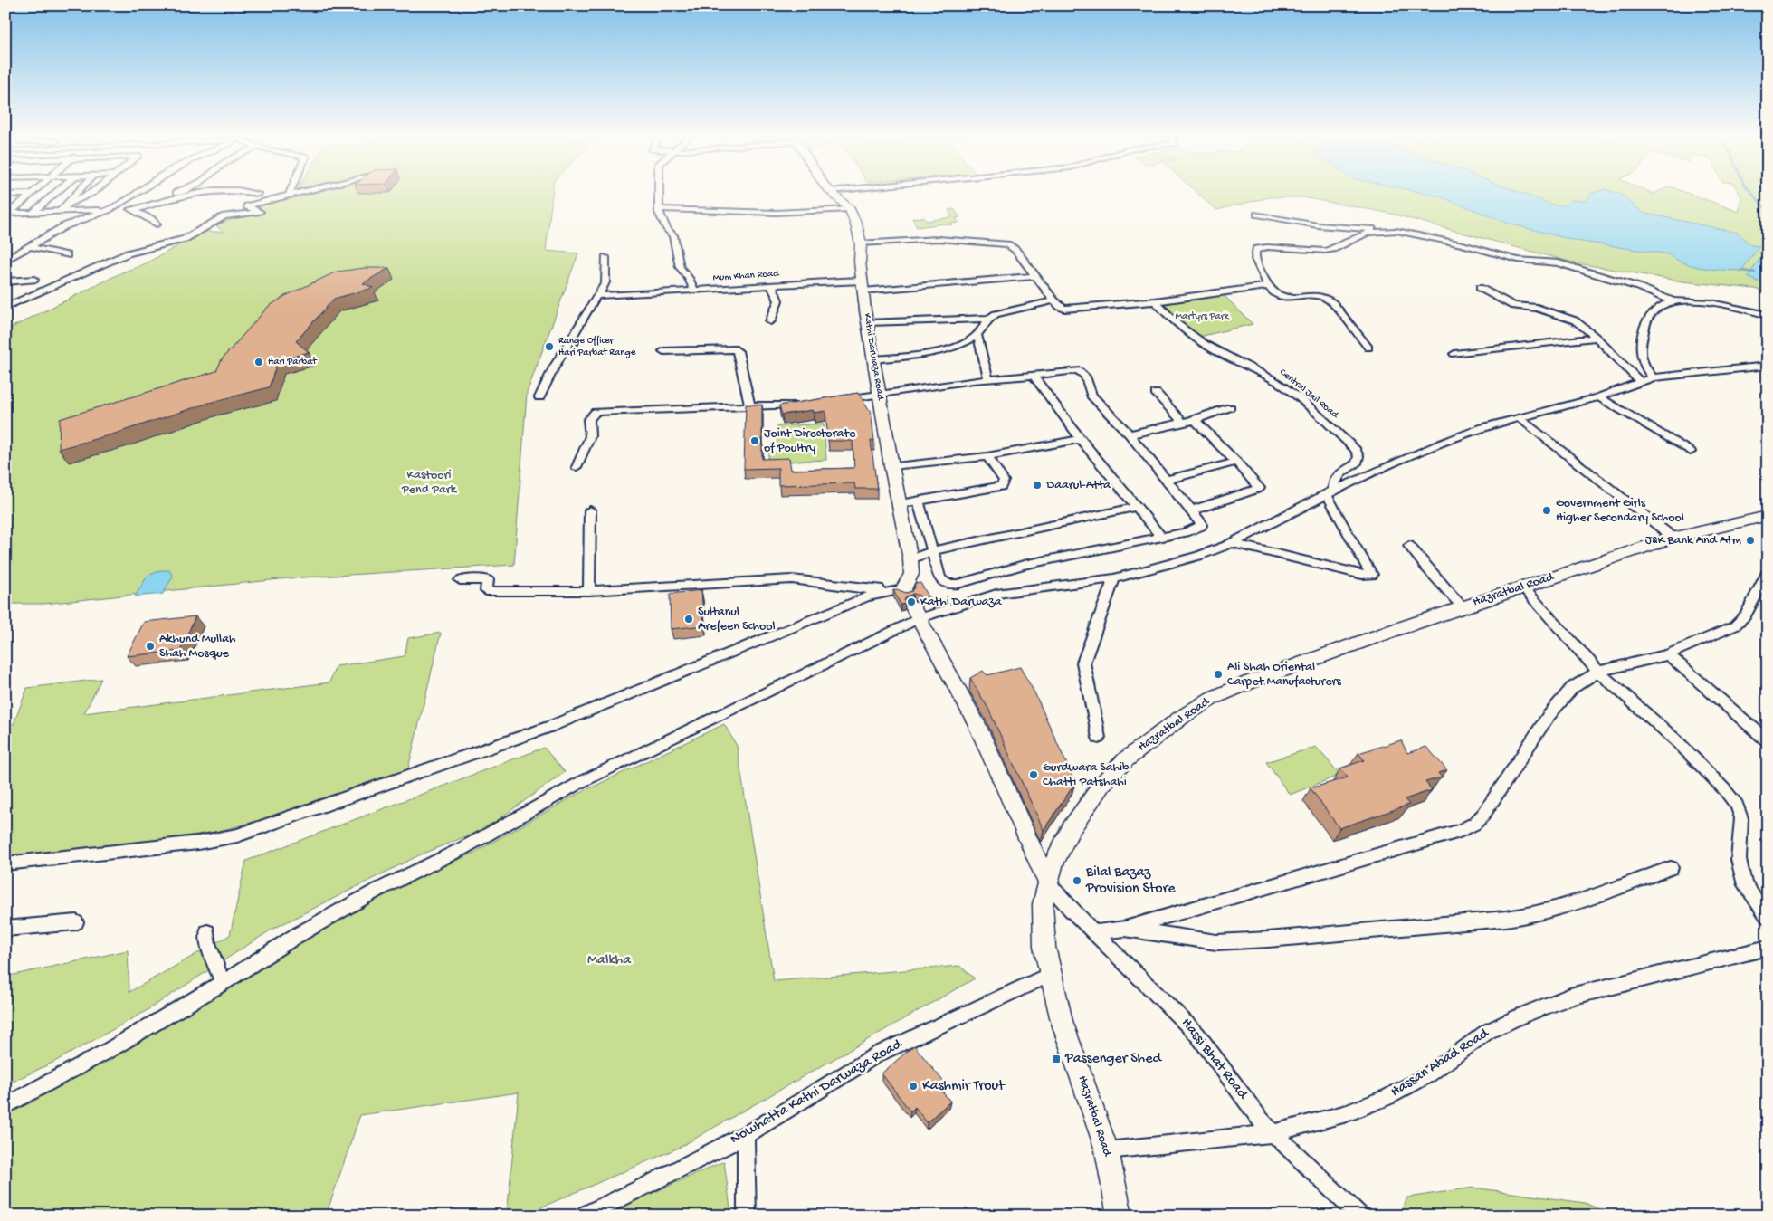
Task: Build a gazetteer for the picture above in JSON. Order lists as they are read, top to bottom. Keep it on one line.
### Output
{"streets":{"street":["Mum Khan Road","Kathi Darwaza Road","Central Jail Road","Hazratbal Road","Hassi Bhat Road","Hassan Abad Road","Nowhatta Kathi Darwaza Road"]},"crossings":[["Mum Khan Road","Kathi Darwaza Road"],["Hazratbal Road","Hassi Bhat Road"],["Hazratbal Road","Hassan Abad Road"],["Hazratbal Road","Nowhatta Kathi Darwaza Road"],["Hassi Bhat Road","Hassan Abad Road"]],"parks":["Martyrs Park","Kastoori Pend Park","Malkha"],"places":{"other":["Range Officer Hari Parbat Range","Hari Parbat","Joint Directorate of Poultry","Daarul-Atta","Government Girls Higher Secondary School","J&K Bank And Atm","Kathi Darwaza","Sultanul Arefeen School","Akhund Mullah Shah Mosque","Ali Shah Oriental Carpet Manufacturers","Gurdwara Sahib Chatti Patshahi","Bilal Bazaz Provision Store","Kashmir Trout"],"transit":["Passenger Shed"]}}
